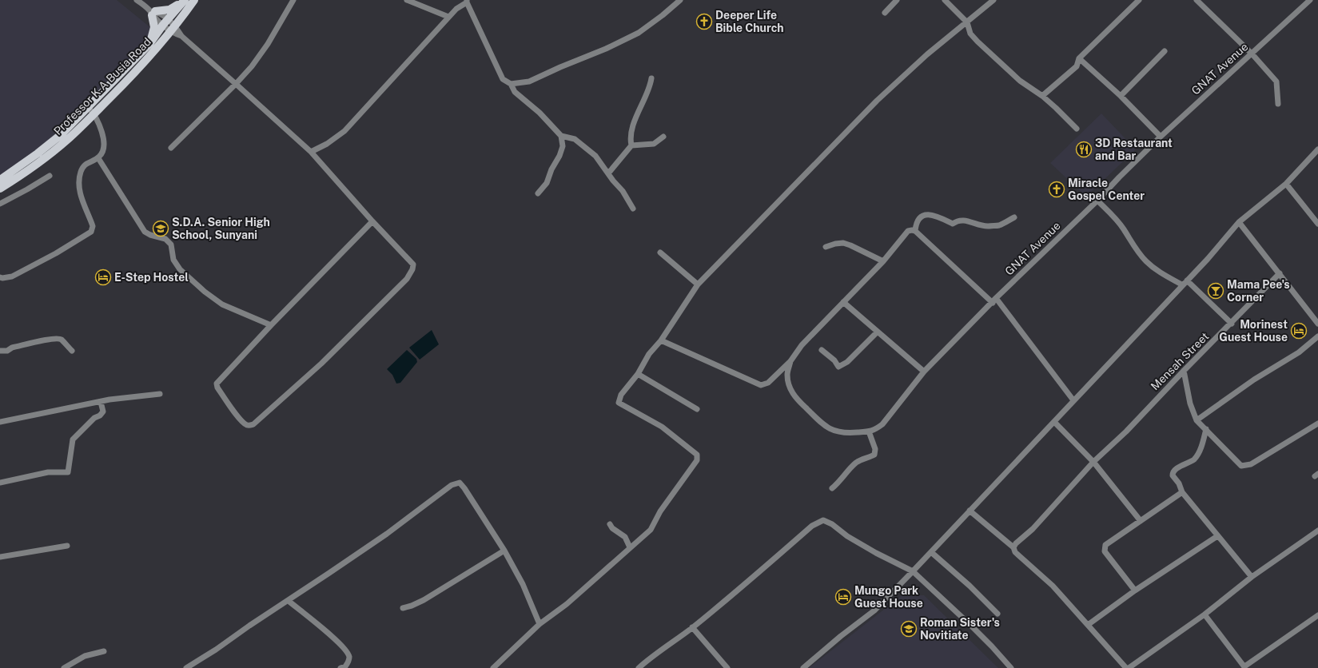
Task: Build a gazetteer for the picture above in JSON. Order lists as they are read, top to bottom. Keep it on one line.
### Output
{"streets":{"main road":["Professor K.A Busia Road"],"street":["GNAT Avenue","Mensah Street"]},"places":{"church":["Deeper Life Bible Church","Miracle Gospel Center"],"restaurant":["3D Restaurant and Bar"],"school or university":["S.D.A. Senior High School, Sunyani","Roman Sister's Novitiate"],"hotel":["E-Step Hostel","Morinest Guest House","Mungo Park Guest House"],"bar":["Mama Pee's Corner"]}}
